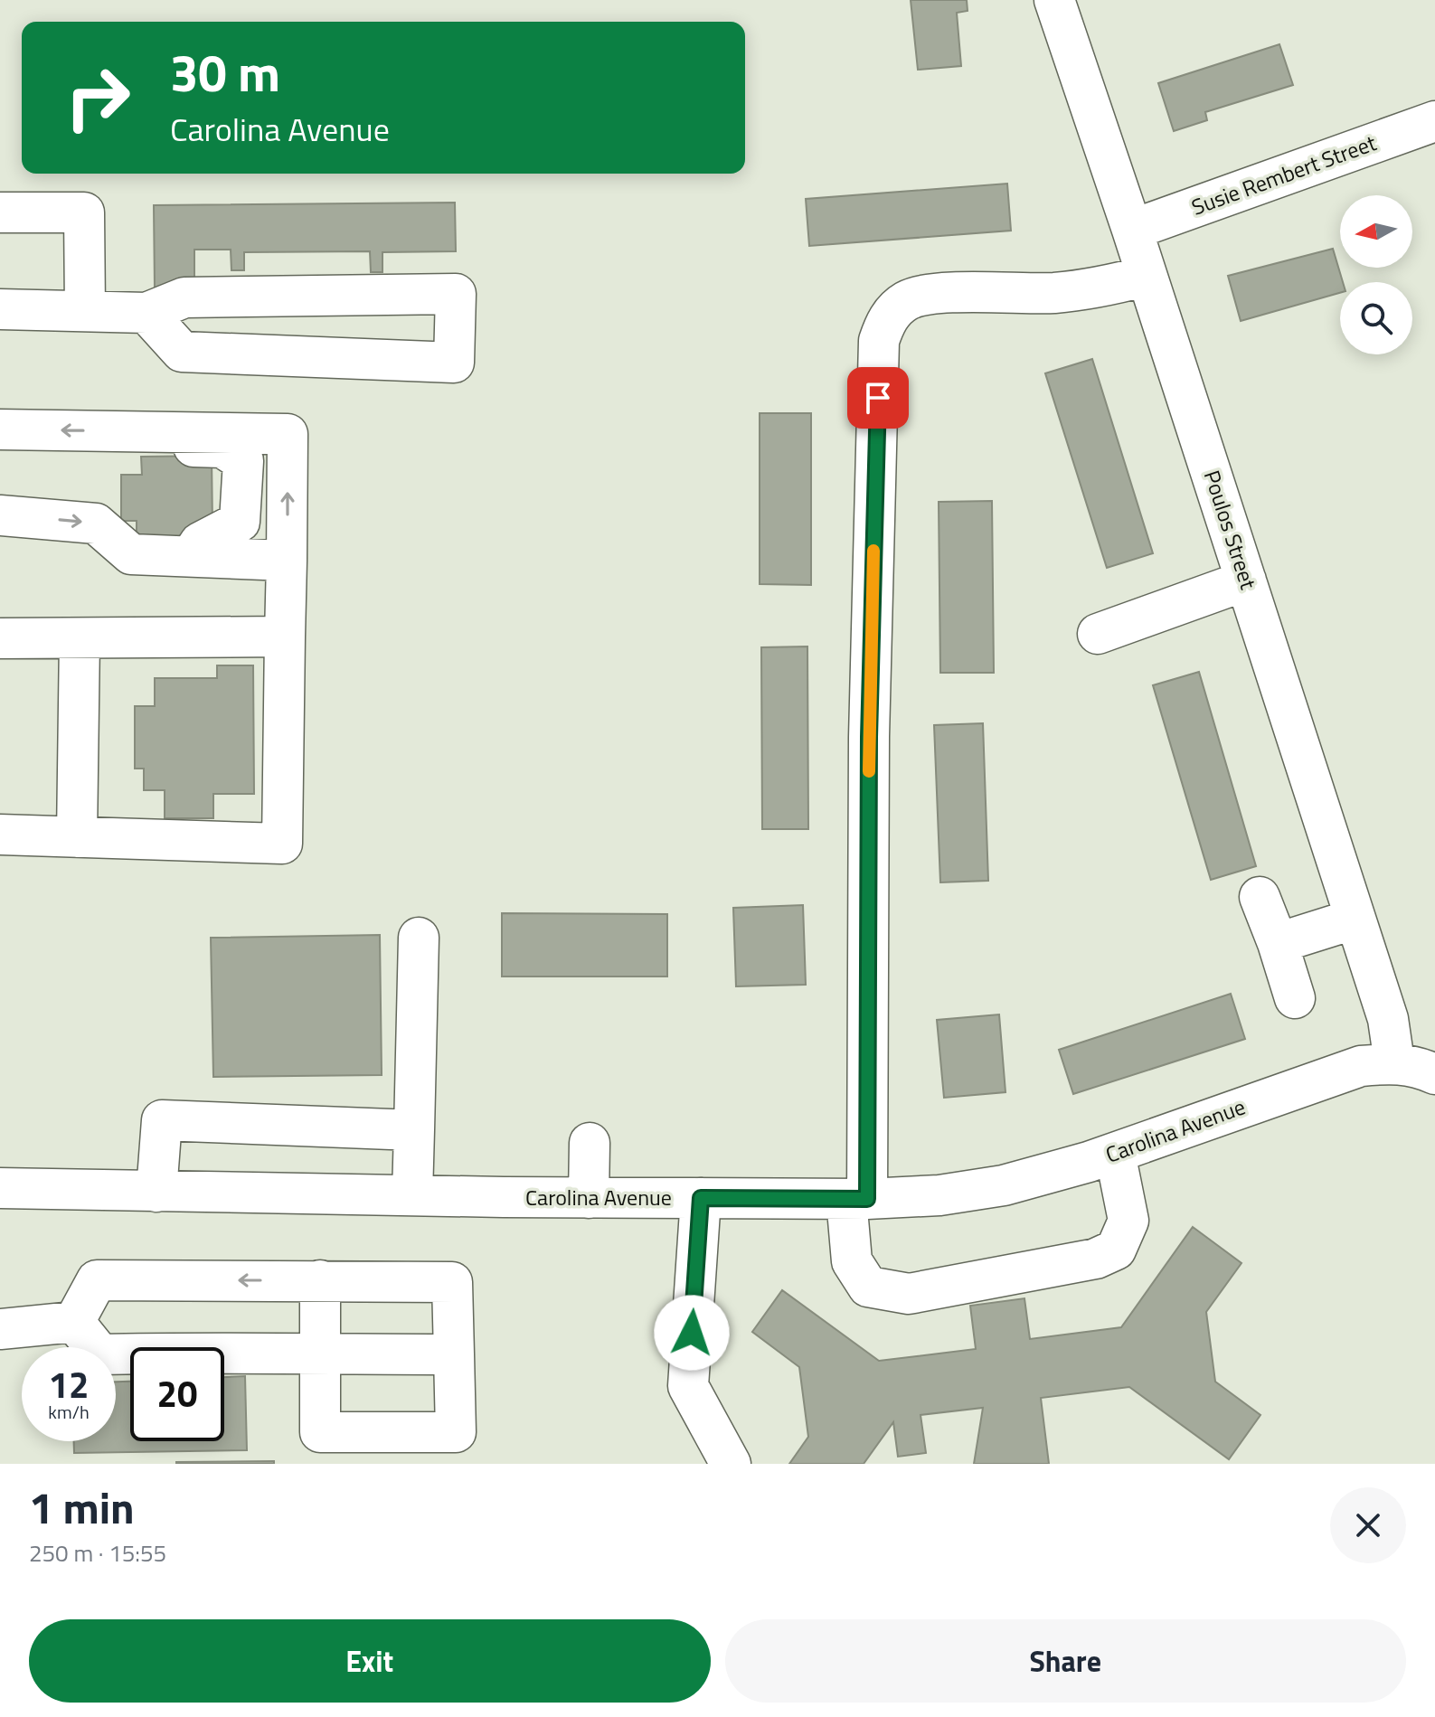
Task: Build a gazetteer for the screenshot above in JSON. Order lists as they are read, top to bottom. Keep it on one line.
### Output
{"streets":{"street":["Susie Rembert Street","Poulos Street","Carolina Avenue"]},"crossings":[["Susie Rembert Street","Poulos Street"],["Poulos Street","Carolina Avenue"]],"north":"left","page":{"turn":["30 m","Carolina Avenue"],"speed":"12 km/h","limit":"20","heading":["1 min","250 m · 15:55"],"buttons":["Exit","Share"]}}
